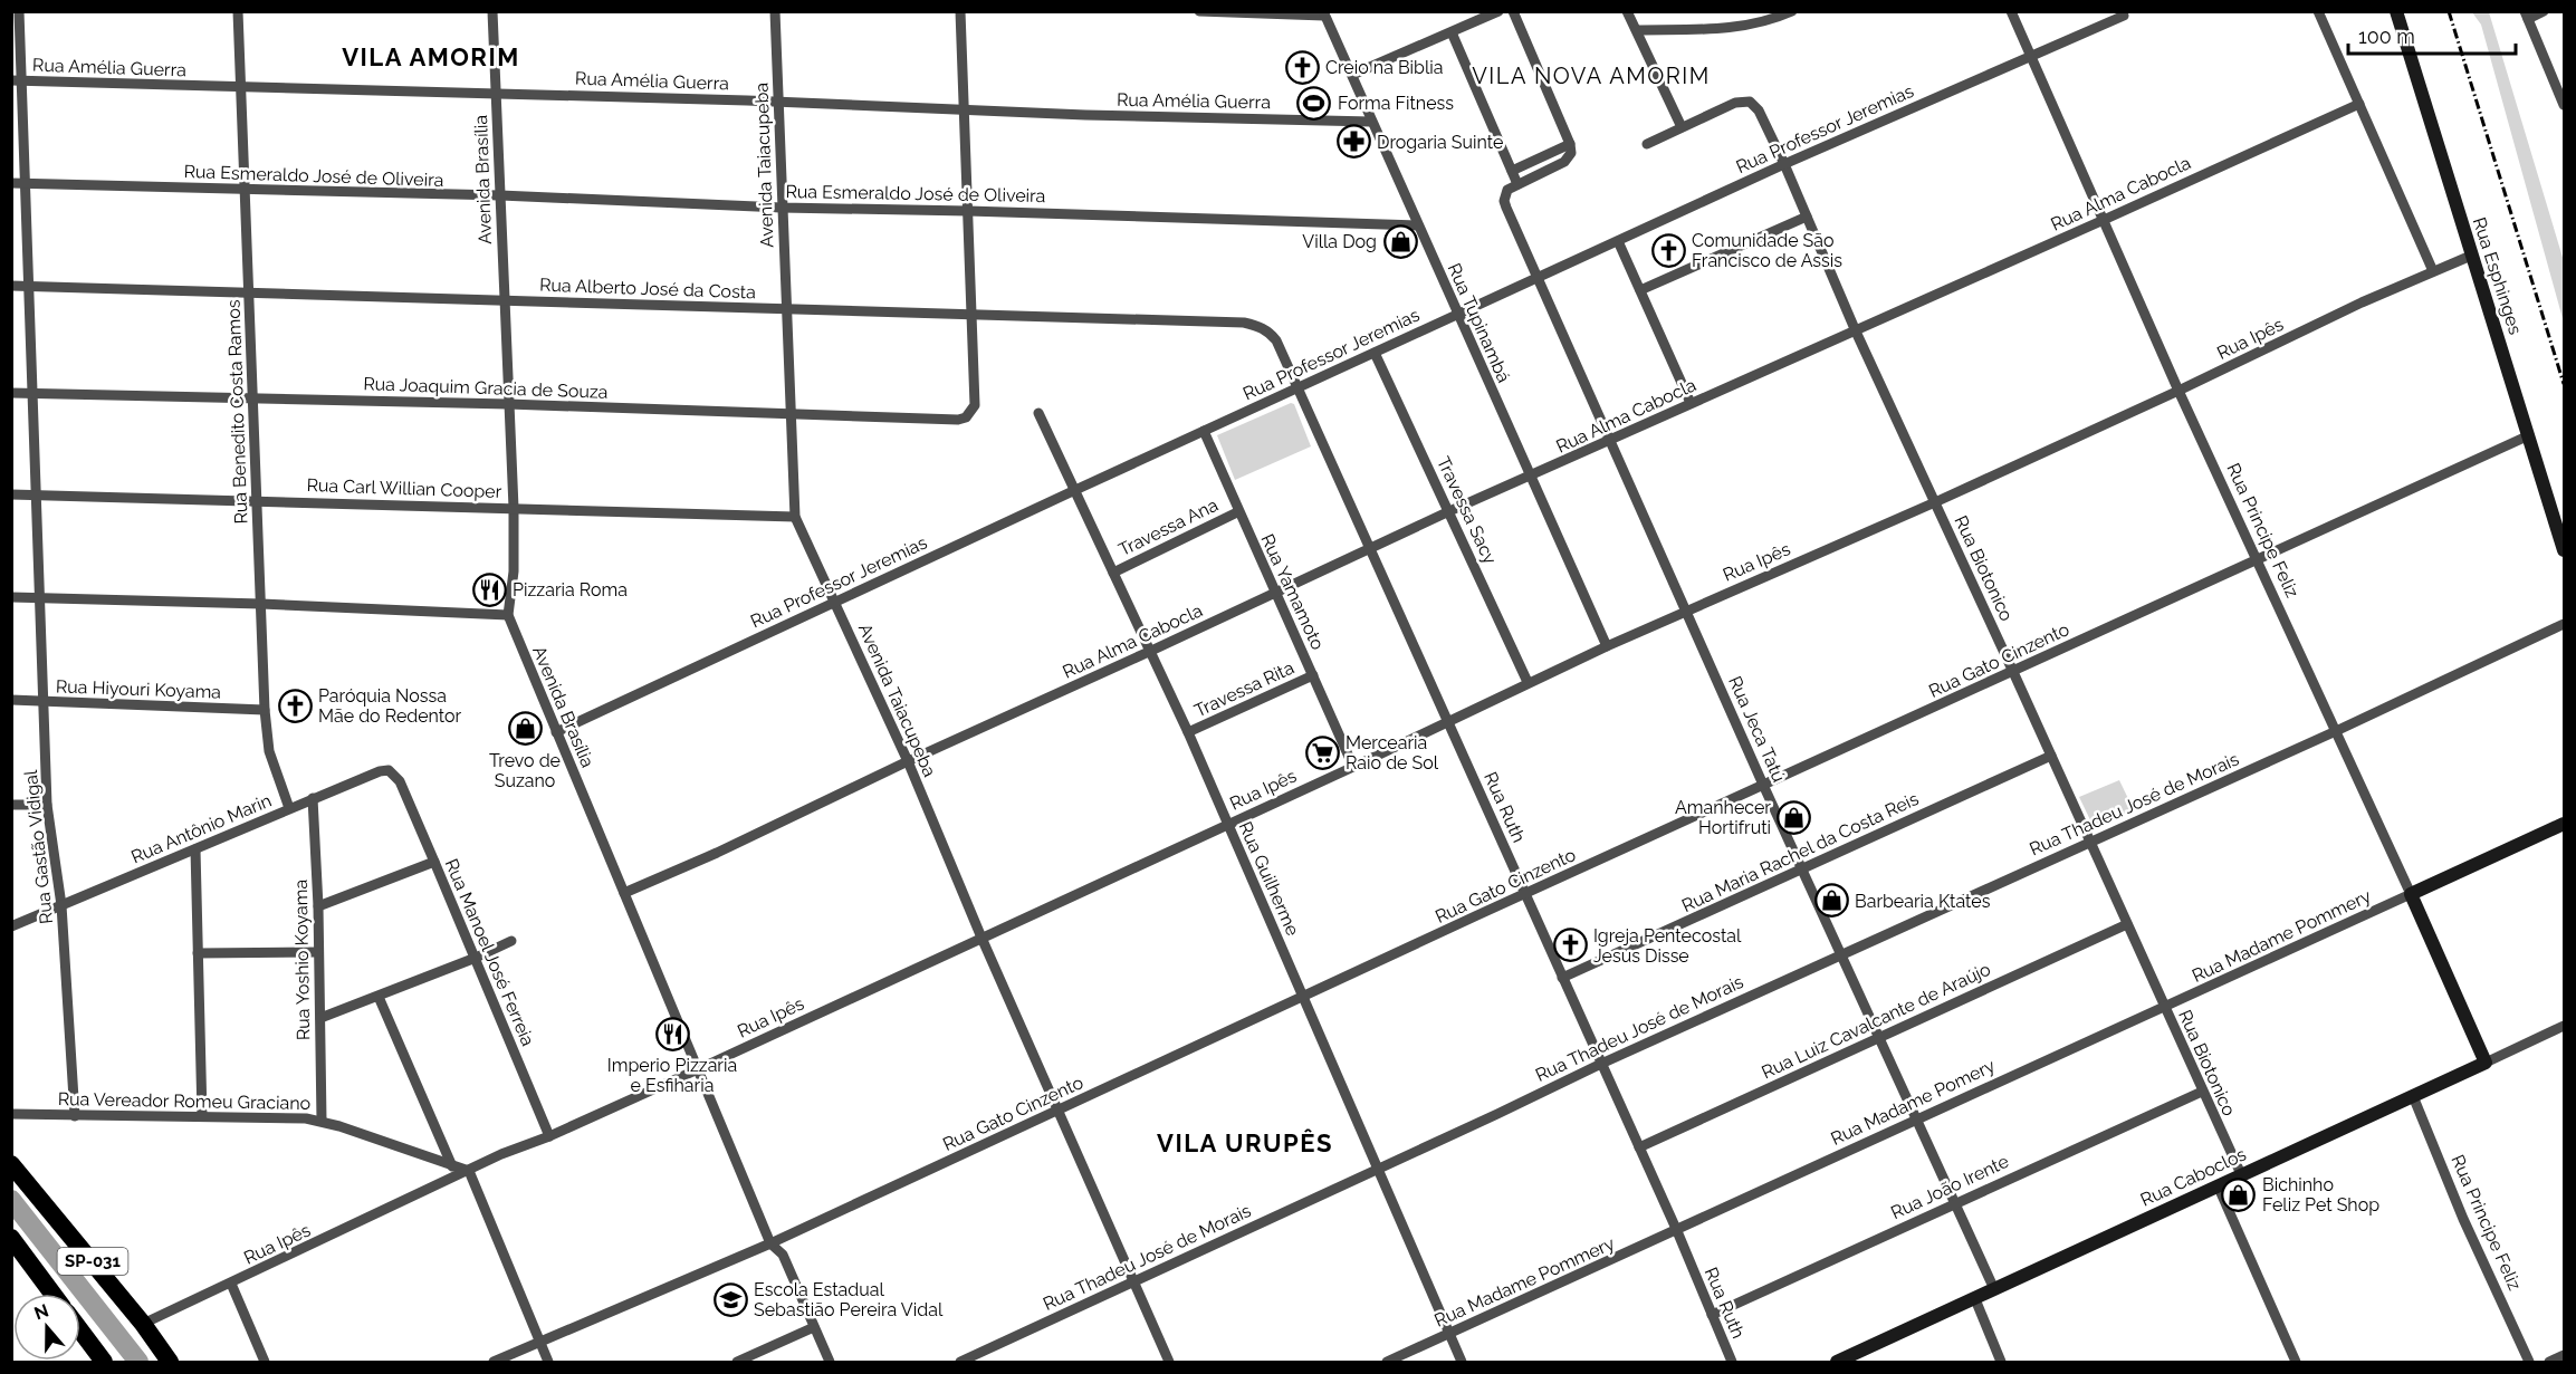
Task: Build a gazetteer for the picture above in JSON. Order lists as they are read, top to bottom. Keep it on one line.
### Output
{"streets":{"highway":["SP-031"],"street":["Rua Amélia Guerra","Rua Professor Jeremias","Avenida Taiacupeba","Rua Esmeraldo José de Oliveira","Avenida Brasília","Rua Alma Cabocla","Rua Esphinges","Rua Alberto José da Costa","Rua Tupinambá","Rua Ipês","Rua Joaquim Gracia de Souza","Rua Benedito Costa Ramos","Rua Carl Willian Cooper","Travessa Sacy","Travessa Ana","Rua Principe Feliz","Rua Biotonico","Rua Yamamoto","Rua Gato Cinzento","Rua Hiyouri Koyama","Travessa Rita","Rua Jeca Tatú","Rua Thadeu José de Morais","Rua Ruth","Rua Antônio Marin","Rua Gastão Vidigal","Rua Maria Rachel da Costa Reis","Rua Guilherme","Rua Madame Pommery","Rua Manoel José Ferreia","Rua Yoshio Koyama","Rua Luiz Cavalcante de Araújo","Rua Vereador Romeu Graciano","Rua Madame Pomery","Rua Caboclos","Rua João Irente"]},"crossings":[["Rua Amélia Guerra","Avenida Taiacupeba"],["Rua Amélia Guerra","Avenida Brasília"],["Rua Amélia Guerra","Rua Tupinambá"],["Rua Amélia Guerra","Rua Benedito Costa Ramos"],["Rua Amélia Guerra","Rua Gastão Vidigal"],["Rua Professor Jeremias","Avenida Taiacupeba"],["Rua Professor Jeremias","Avenida Brasília"],["Rua Professor Jeremias","Rua Tupinambá"],["Rua Professor Jeremias","Travessa Sacy"],["Rua Professor Jeremias","Rua Principe Feliz"],["Rua Professor Jeremias","Rua Biotonico"],["Rua Professor Jeremias","Rua Yamamoto"],["Rua Professor Jeremias","Rua Jeca Tatú"],["Rua Professor Jeremias","Rua Ruth"],["Rua Professor Jeremias","Rua Guilherme"],["Avenida Taiacupeba","Rua Esmeraldo José de Oliveira"],["Avenida Taiacupeba","Rua Alma Cabocla"],["Avenida Taiacupeba","Rua Alberto José da Costa"],["Avenida Taiacupeba","Rua Ipês"],["Avenida Taiacupeba","Rua Joaquim Gracia de Souza"],["Avenida Taiacupeba","Rua Carl Willian Cooper"],["Avenida Taiacupeba","Rua Gato Cinzento"],["Avenida Taiacupeba","Rua Thadeu José de Morais"],["Rua Esmeraldo José de Oliveira","Avenida Brasília"],["Rua Esmeraldo José de Oliveira","Rua Tupinambá"],["Rua Esmeraldo José de Oliveira","Rua Benedito Costa Ramos"],["Rua Esmeraldo José de Oliveira","Rua Gastão Vidigal"],["Avenida Brasília","Rua Alma Cabocla"],["Avenida Brasília","Rua Alberto José da Costa"],["Avenida Brasília","Rua Ipês"],["Avenida Brasília","Rua Joaquim Gracia de Souza"],["Avenida Brasília","Rua Carl Willian Cooper"],["Avenida Brasília","Rua Gato Cinzento"],["Rua Alma Cabocla","Rua Tupinambá"],["Rua Alma Cabocla","Travessa Sacy"],["Rua Alma Cabocla","Rua Principe Feliz"],["Rua Alma Cabocla","Rua Biotonico"],["Rua Alma Cabocla","Rua Yamamoto"],["Rua Alma Cabocla","Rua Jeca Tatú"],["Rua Alma Cabocla","Rua Ruth"],["Rua Alma Cabocla","Rua Guilherme"],["Rua Esphinges","Rua Ipês"],["Rua Esphinges","Rua Gato Cinzento"],["Rua Alberto José da Costa","Rua Joaquim Gracia de Souza"],["Rua Alberto José da Costa","Rua Benedito Costa Ramos"],["Rua Alberto José da Costa","Rua Ruth"],["Rua Alberto José da Costa","Rua Gastão Vidigal"],["Rua Tupinambá","Rua Ipês"],["Rua Ipês","Travessa Sacy"],["Rua Ipês","Rua Principe Feliz"],["Rua Ipês","Rua Biotonico"],["Rua Ipês","Rua Yamamoto"],["Rua Ipês","Rua Jeca Tatú"],["Rua Ipês","Rua Ruth"],["Rua Ipês","Rua Guilherme"],["Rua Ipês","Rua Manoel José Ferreia"],["Rua Ipês","Rua Vereador Romeu Graciano"],["Rua Ipês","SP-031"],["Rua Joaquim Gracia de Souza","Rua Benedito Costa Ramos"],["Rua Joaquim Gracia de Souza","Rua Gastão Vidigal"],["Rua Benedito Costa Ramos","Rua Carl Willian Cooper"],["Rua Benedito Costa Ramos","Rua Hiyouri Koyama"],["Rua Benedito Costa Ramos","Rua Antônio Marin"],["Rua Carl Willian Cooper","Rua Gastão Vidigal"],["Travessa Ana","Rua Yamamoto"],["Travessa Ana","Rua Guilherme"],["Rua Principe Feliz","Rua Gato Cinzento"],["Rua Principe Feliz","Rua Thadeu José de Morais"],["Rua Principe Feliz","Rua Madame Pommery"],["Rua Principe Feliz","Rua Caboclos"],["Rua Biotonico","Rua Gato Cinzento"],["Rua Biotonico","Rua Thadeu José de Morais"],["Rua Biotonico","Rua Maria Rachel da Costa Reis"],["Rua Biotonico","Rua Madame Pommery"],["Rua Biotonico","Rua Luiz Cavalcante de Araújo"],["Rua Biotonico","Rua Madame Pomery"],["Rua Biotonico","Rua Caboclos"],["Rua Biotonico","Rua João Irente"],["Rua Yamamoto","Travessa Rita"],["Rua Gato Cinzento","Rua Jeca Tatú"],["Rua Gato Cinzento","Rua Ruth"],["Rua Gato Cinzento","Rua Guilherme"],["Rua Hiyouri Koyama","Rua Gastão Vidigal"],["Travessa Rita","Rua Guilherme"],["Rua Jeca Tatú","Rua Thadeu José de Morais"],["Rua Jeca Tatú","Rua Maria Rachel da Costa Reis"],["Rua Jeca Tatú","Rua Luiz Cavalcante de Araújo"],["Rua Jeca Tatú","Rua Madame Pomery"],["Rua Jeca Tatú","Rua Caboclos"],["Rua Jeca Tatú","Rua João Irente"],["Rua Thadeu José de Morais","Rua Ruth"],["Rua Thadeu José de Morais","Rua Guilherme"],["Rua Ruth","Rua Maria Rachel da Costa Reis"],["Rua Ruth","Rua Madame Pommery"],["Rua Ruth","Rua Luiz Cavalcante de Araújo"],["Rua Ruth","Rua Madame Pomery"],["Rua Ruth","Rua João Irente"],["Rua Antônio Marin","Rua Gastão Vidigal"],["Rua Antônio Marin","Rua Manoel José Ferreia"],["Rua Antônio Marin","Rua Yoshio Koyama"],["Rua Gastão Vidigal","Rua Vereador Romeu Graciano"],["Rua Guilherme","Rua Madame Pommery"],["Rua Madame Pommery","Rua Madame Pomery"],["Rua Yoshio Koyama","Rua Vereador Romeu Graciano"]],"districts":["VILA AMORIM","VILA NOVA AMORIM","VILA URUPÊS"],"places":{"church":["Creio na Biblia","Comunidade São Francisco de Assis","Paróquia Nossa Mãe do Redentor","Igreja Pentecostal Jesus Disse"],"sports":["Forma Fitness"],"pharmacy":["Drogaria Suinte"],"shop":["Villa Dog","Trevo de Suzano","Amanhecer Hortifruti","Barbearia Ktates","Bichinho Feliz Pet Shop"],"restaurant":["Pizzaria Roma","Imperio Pizzaria e Esfiharia"],"supermarket":["Mercearia Raio de Sol"],"school or university":["Escola Estadual Sebastião Pereira Vidal"]},"scale_bar":"100 m","north":"top"}
